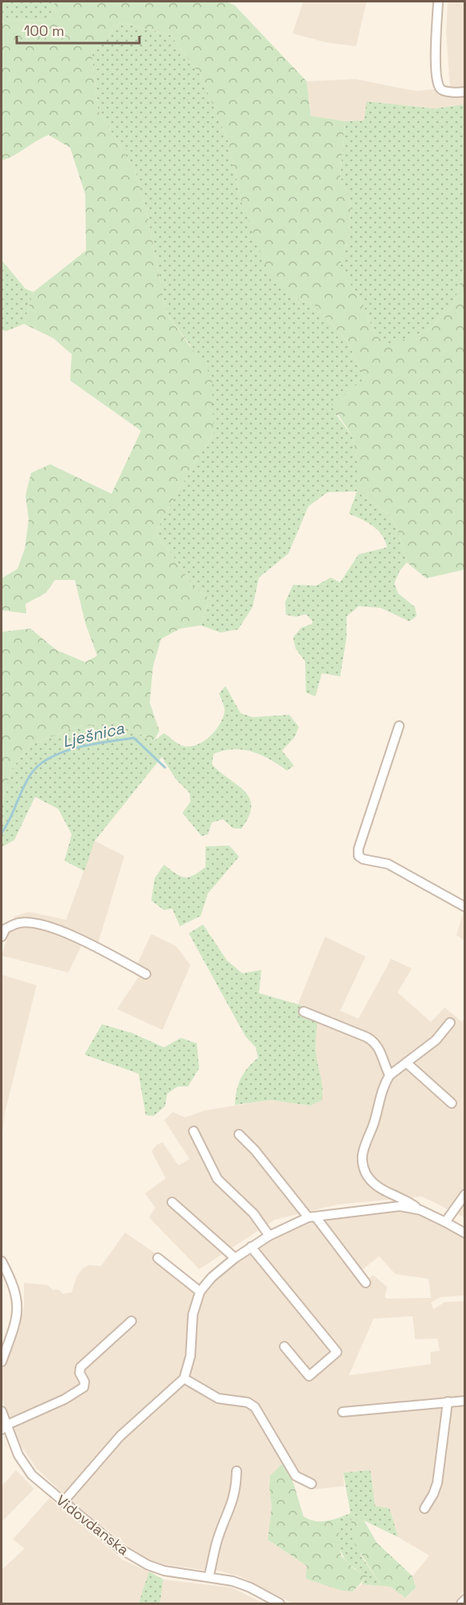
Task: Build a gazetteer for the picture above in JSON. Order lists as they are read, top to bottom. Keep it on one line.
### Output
{"streets":{"street":["Vidovdanska"]},"water":["Lješnica"],"scale_bar":"100 m"}
